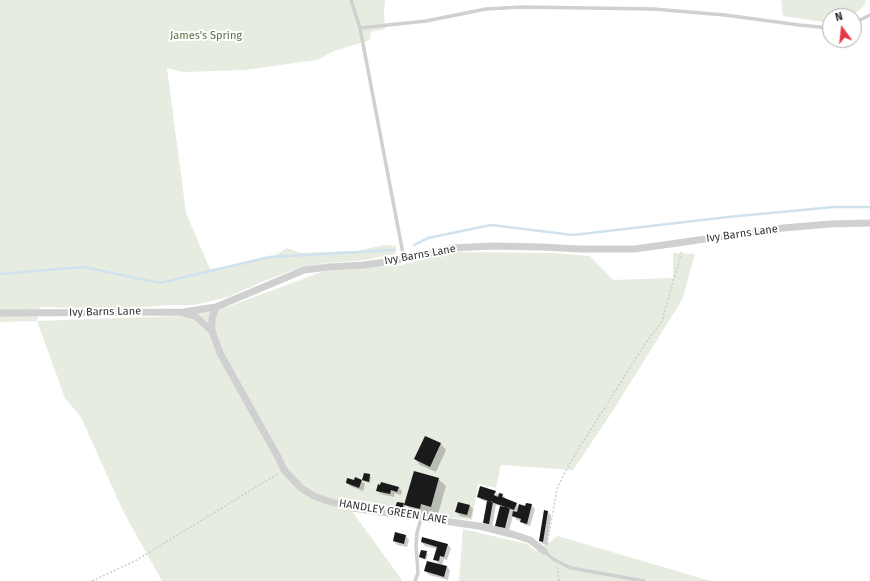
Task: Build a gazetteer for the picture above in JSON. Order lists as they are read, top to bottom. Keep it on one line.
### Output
{"streets":{"street":["Ivy Barns Lane","HANDLEY GREEN LANE"]},"crossings":[["Ivy Barns Lane","HANDLEY GREEN LANE"]],"parks":["James's Spring"],"north":"top"}
